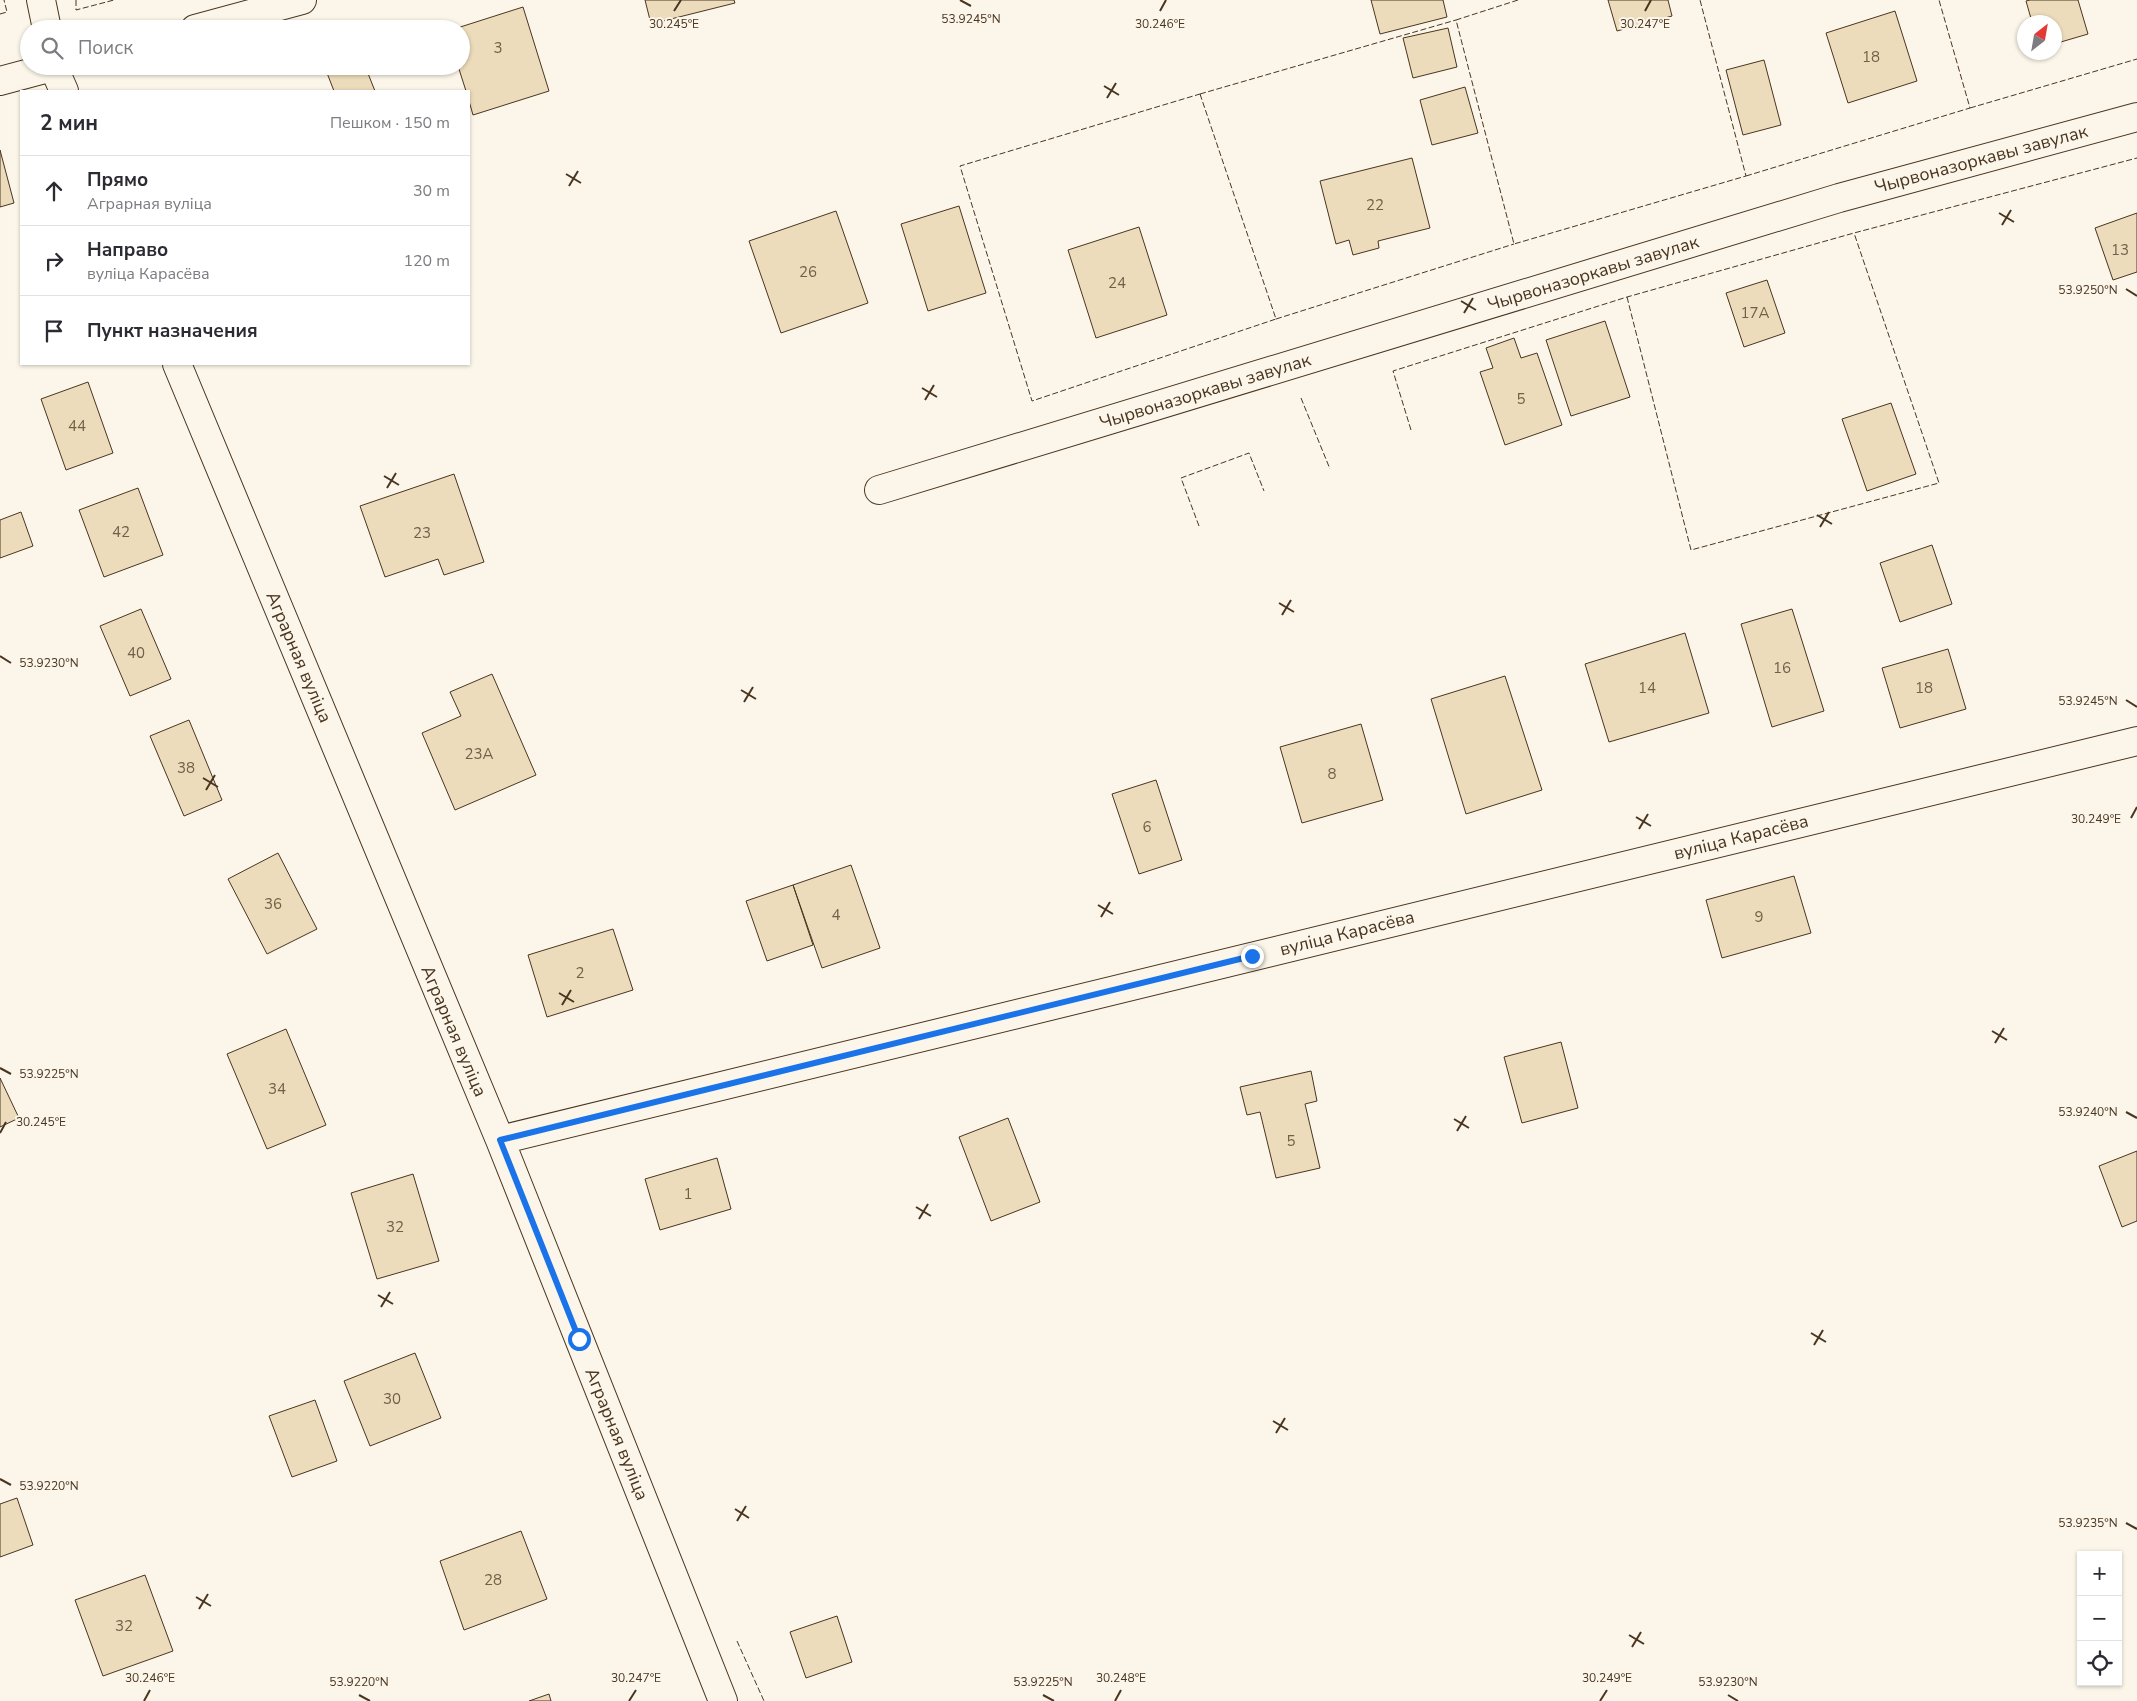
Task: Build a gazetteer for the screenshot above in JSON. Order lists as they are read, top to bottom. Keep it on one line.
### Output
{"streets":{"street":["Чырвоназоркавы завулак","Аграрная вуліца","вуліца Карасёва"]},"crossings":[["Аграрная вуліца","вуліца Карасёва"]],"house_numbers":["3","18","22","13","26","24","17А","5","44","42","23","40","16","14","18","23А","38","8","6","36","4","9","2","34","5","1","32","30","28","32"],"north":"top right","page":{"search":"Поиск","heading":["2 мин","Пешком · 150 m"],"list":[["Прямо","Аграрная вуліца","30 m"],["Направо","вуліца Карасёва","120 m"],"Пункт назначения"],"map_buttons":["+","−"]},"coordinates":["53.9245°N","30.245°E","30.246°E","30.247°E","53.9250°N","53.9230°N","30.249°E","53.9225°N","53.9240°N","53.9220°N","53.9235°N","30.248°E"]}
